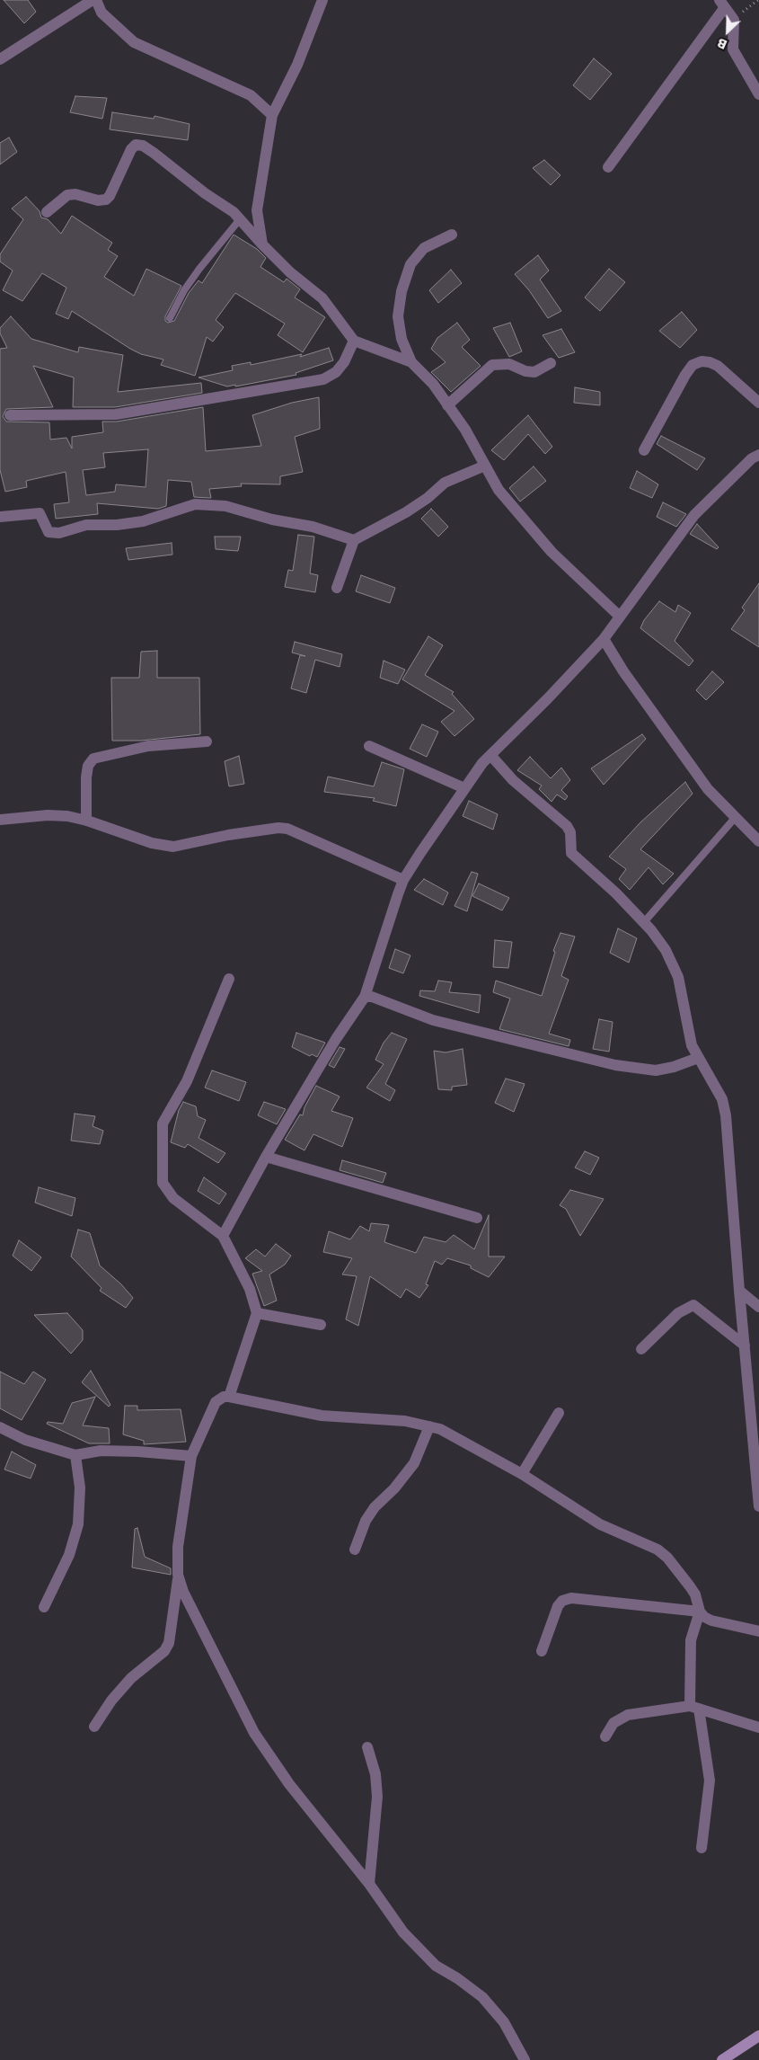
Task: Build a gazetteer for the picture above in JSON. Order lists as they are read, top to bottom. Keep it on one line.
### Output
{"north":"bottom left"}
